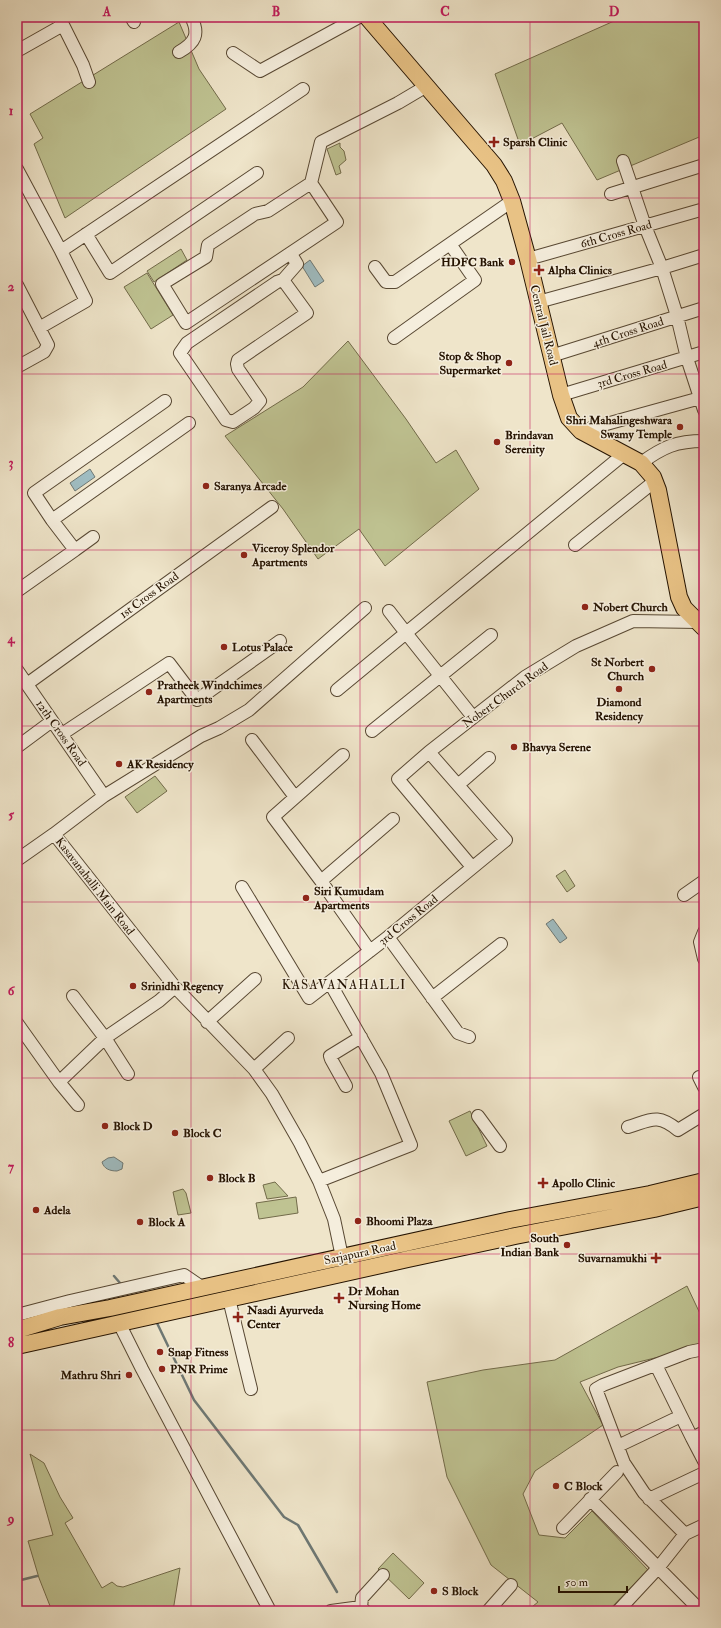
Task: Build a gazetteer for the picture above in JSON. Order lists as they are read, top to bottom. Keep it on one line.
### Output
{"streets":{"main road":["Central Jail Road","Sarjapura Road"],"street":["6th Cross Road","4th Cross Road","3rd Cross Road","1st Cross Road","Nobert Church Road","12th Cross Road","Kasavanahalli Main Road"]},"crossings":[["6th Cross Road","Central Jail Road"],["Central Jail Road","4th Cross Road"],["Central Jail Road","3rd Cross Road"],["Central Jail Road","Nobert Church Road"],["3rd Cross Road","Nobert Church Road"],["1st Cross Road","12th Cross Road"],["12th Cross Road","Kasavanahalli Main Road"],["Kasavanahalli Main Road","Sarjapura Road"]],"districts":["KASAVANAHALLI"],"places":{"health":["Sparsh Clinic","Alpha Clinics","Apollo Clinic","Suvarnamukhi","Dr Mohan Nursing Home","Naadi Ayurveda Center"],"other":["HDFC Bank","Stop & Shop Supermarket","Shri Mahalingeshwara Swamy Temple","Brindavan Serenity","Saranya Arcade","Viceroy Splendor Apartments","Nobert Church","Lotus Palace","St Norbert Church","Diamond Residency","Pratheek Windchimes Apartments","Bhavya Serene","AK Residency","Siri Kumudam Apartments","Srinidhi Regency","Block D","Block C","Block B","Adela","Bhoomi Plaza","Block A","South Indian Bank","Snap Fitness","PNR Prime","Mathru Shri","C Block","S Block"]},"scale_bar":"50 m","grid":{"columns":["A","B","C","D"],"rows":["1","2","3","4","5","6","7","8","9"]}}
